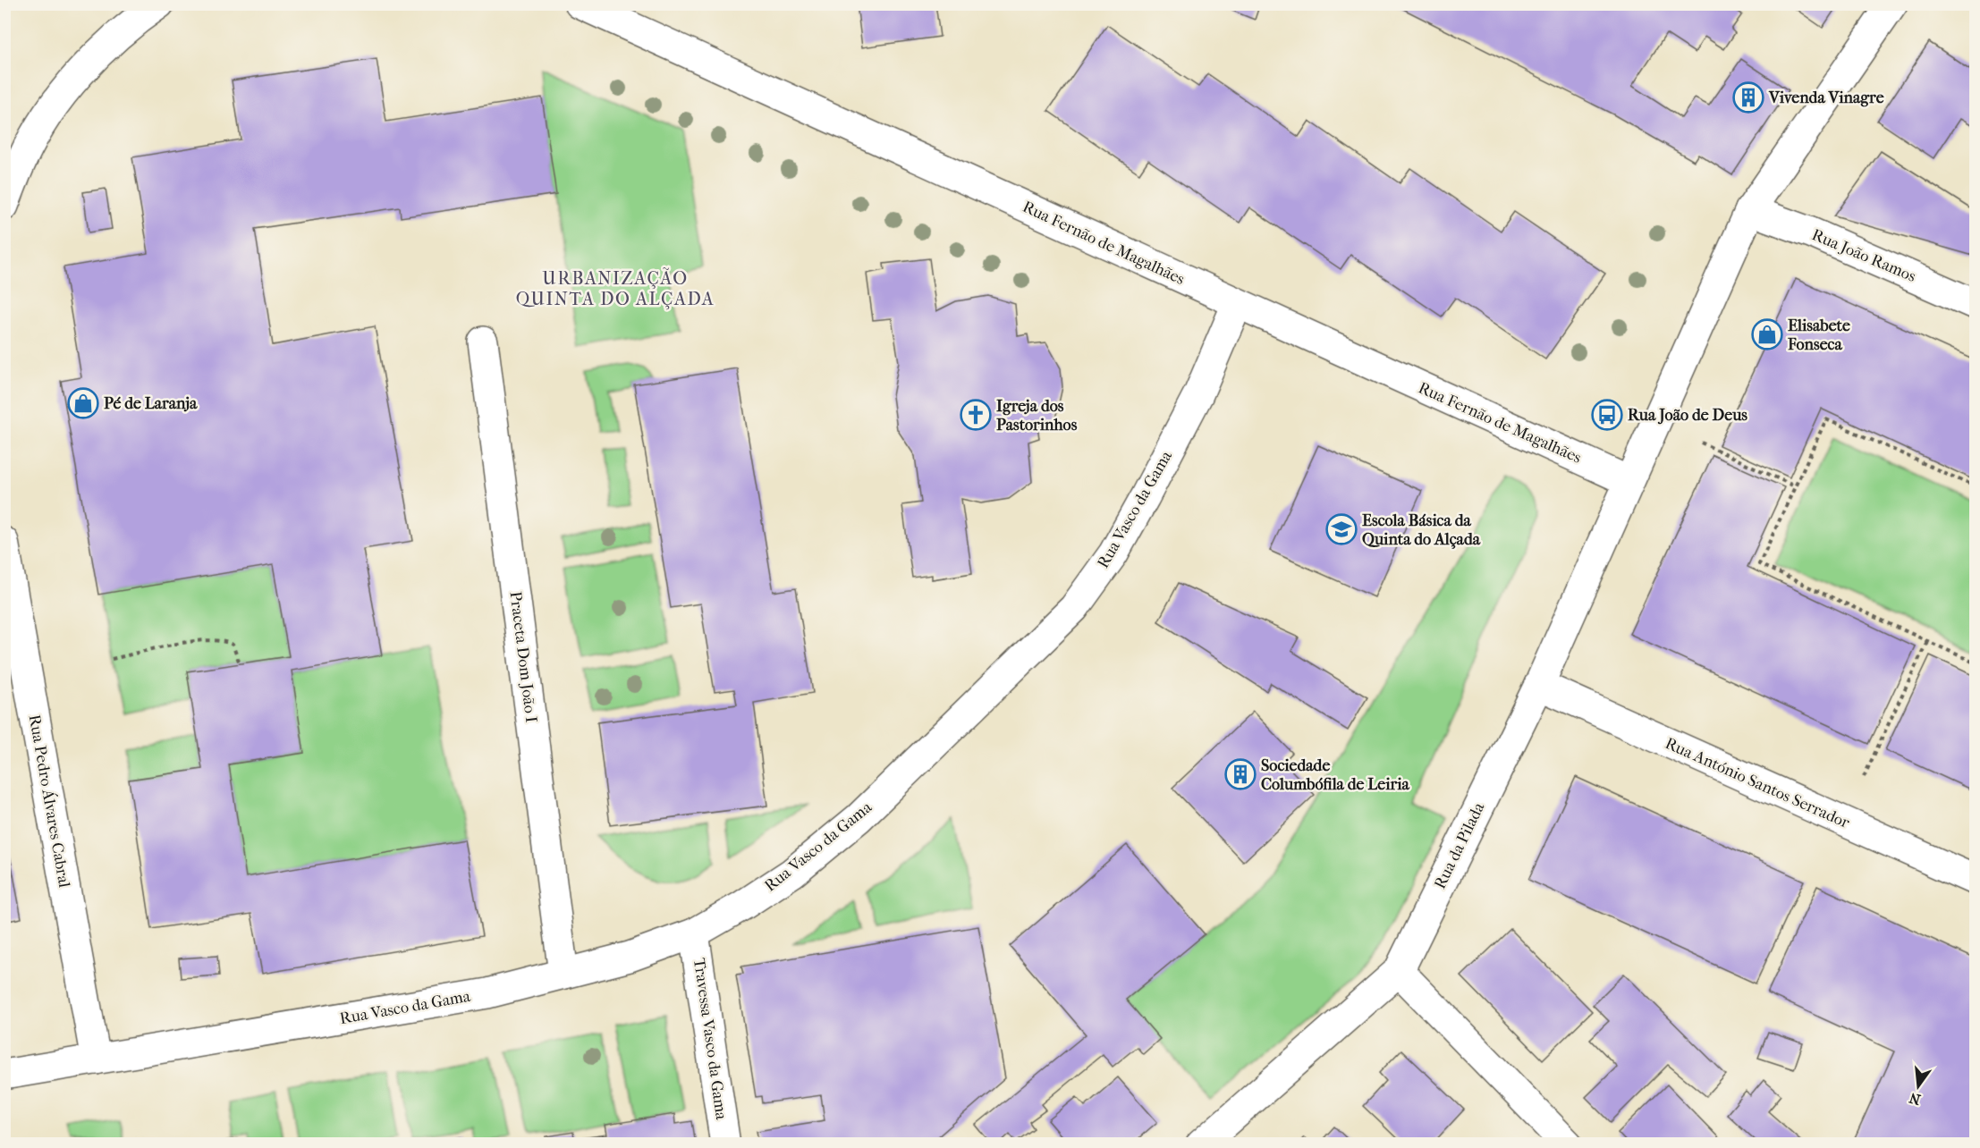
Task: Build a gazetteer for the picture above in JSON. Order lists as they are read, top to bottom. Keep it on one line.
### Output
{"streets":{"street":["Rua Fernão de Magalhães","Rua João Ramos","Rua Vasco da Gama","Praceta Dom João I","Rua António Santos Serrador","Rua Pedro Álvares Cabral","Rua da Pilada","Travessa Vasco da Gama"]},"crossings":[["Rua Fernão de Magalhães","Rua Vasco da Gama"],["Rua Fernão de Magalhães","Rua da Pilada"],["Rua Vasco da Gama","Praceta Dom João I"],["Rua Vasco da Gama","Rua Pedro Álvares Cabral"],["Rua Vasco da Gama","Travessa Vasco da Gama"],["Rua António Santos Serrador","Rua da Pilada"]],"districts":["URBANIZAÇÃO QUINTA DO ALÇADA"],"places":{"building":["Vivenda Vinagre","Sociedade Columbófila de Leiria"],"shop":["Elisabete Fonseca","Pé de Laranja"],"church":["Igreja dos Pastorinhos"],"bus stop":["Rua João de Deus"],"school or university":["Escola Básica da Quinta do Alçada"]},"north":"bottom"}
